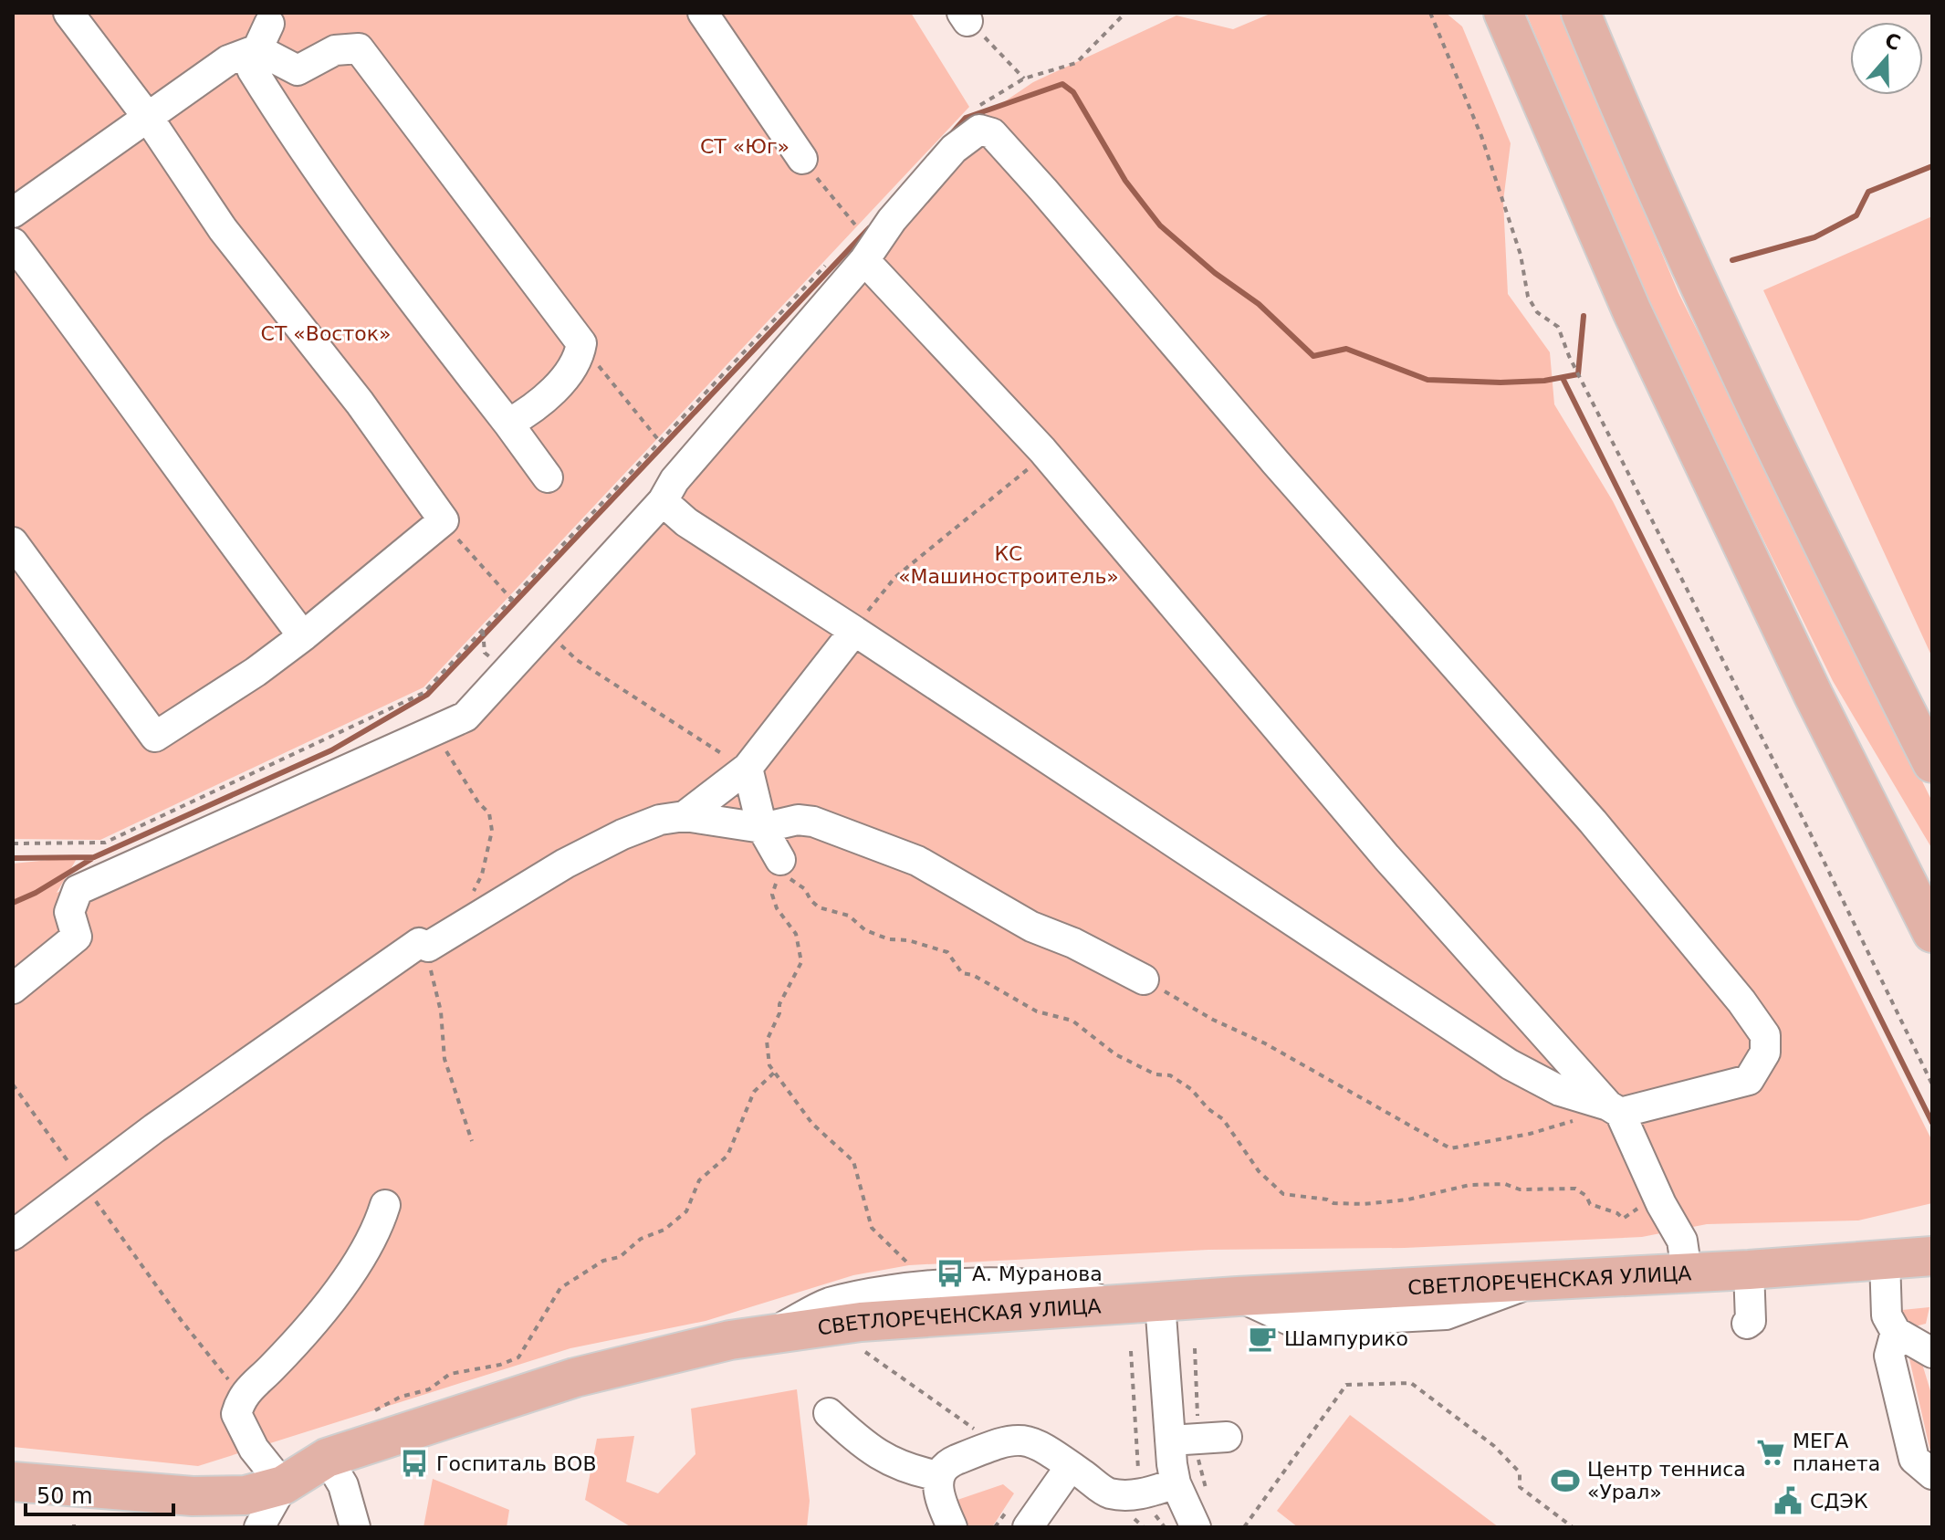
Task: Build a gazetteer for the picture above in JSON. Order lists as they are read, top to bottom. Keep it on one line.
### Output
{"streets":{"main road":["СВЕТЛОРЕЧЕНСКАЯ УЛИЦА"]},"parks":["СТ «Юг»","СТ «Восток»","КС «Машиностроитель»"],"places":{"bus stop":["А. Муранова","Госпиталь ВОВ"],"cafe":["Шампурико"],"supermarket":["МЕГА планета"],"sports":["Центр тенниса «Урал»"],"public building":["СДЭК"]},"scale_bar":"50 m","north":"top"}
